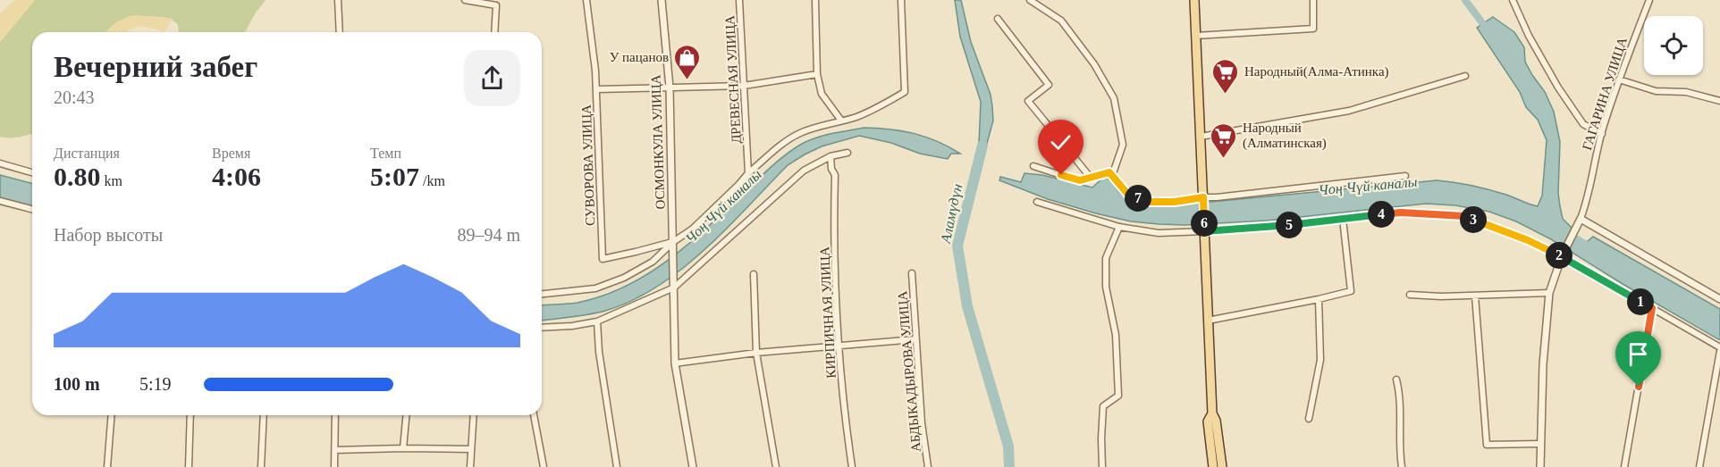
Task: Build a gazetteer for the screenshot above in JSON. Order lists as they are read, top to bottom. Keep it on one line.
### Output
{"streets":{"street":["ДРЕВЕСНАЯ УЛИЦА","ГАГАРИНА УЛИЦА","ОСМОНКУЛА УЛИЦА","СУВОРОВА УЛИЦА","КИРПИЧНАЯ УЛИЦА","АБДЫКАДЫРОВА УЛИЦА"]},"crossings":[["ОСМОНКУЛА УЛИЦА","СУВОРОВА УЛИЦА"]],"water":["Чоң Чүй каналы","Аламүдүн"],"places":{"shop":["У пацанов"],"supermarket":["Народный(Алма-Атинка)","Народный (Алматинская)"]},"page":{"heading":["Вечерний забег","20:43"],"stats":[["Дистанция","0.80 km"],["Время","4:06"],["Темп","5:07 /km"]],"pins":["7","4","3","6","5","2","1"],"chart":["Набор высоты","89–94 m"],"list":[{"name":"100 m","note":"5:19"}]}}
